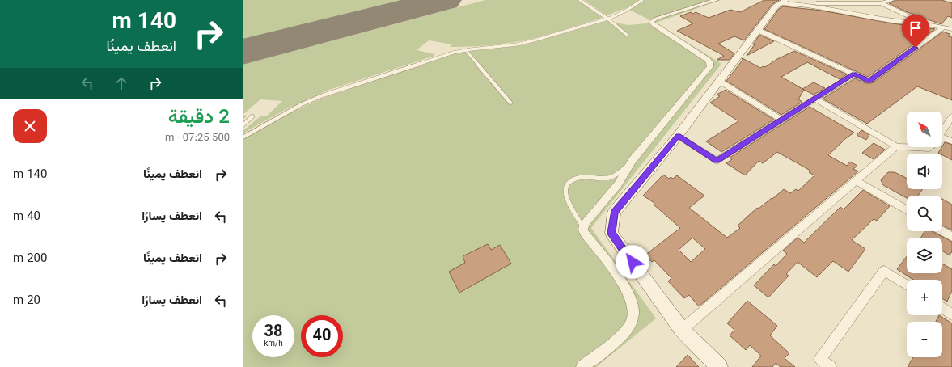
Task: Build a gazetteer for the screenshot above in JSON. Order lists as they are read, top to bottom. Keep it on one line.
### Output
{"north":"top left","page":{"turn":["140 m","انعطف يمينًا"],"heading":["2 دقيقة","500 m · 07:25"],"map_buttons":["+","−"],"list":[{"name":"انعطف يمينًا","value":"140 m"},{"name":"انعطف يسارًا","value":"40 m"},{"name":"انعطف يمينًا","value":"200 m"},{"name":"انعطف يسارًا","value":"20 m"}],"speed":"38 km/h","limit":"40"}}
